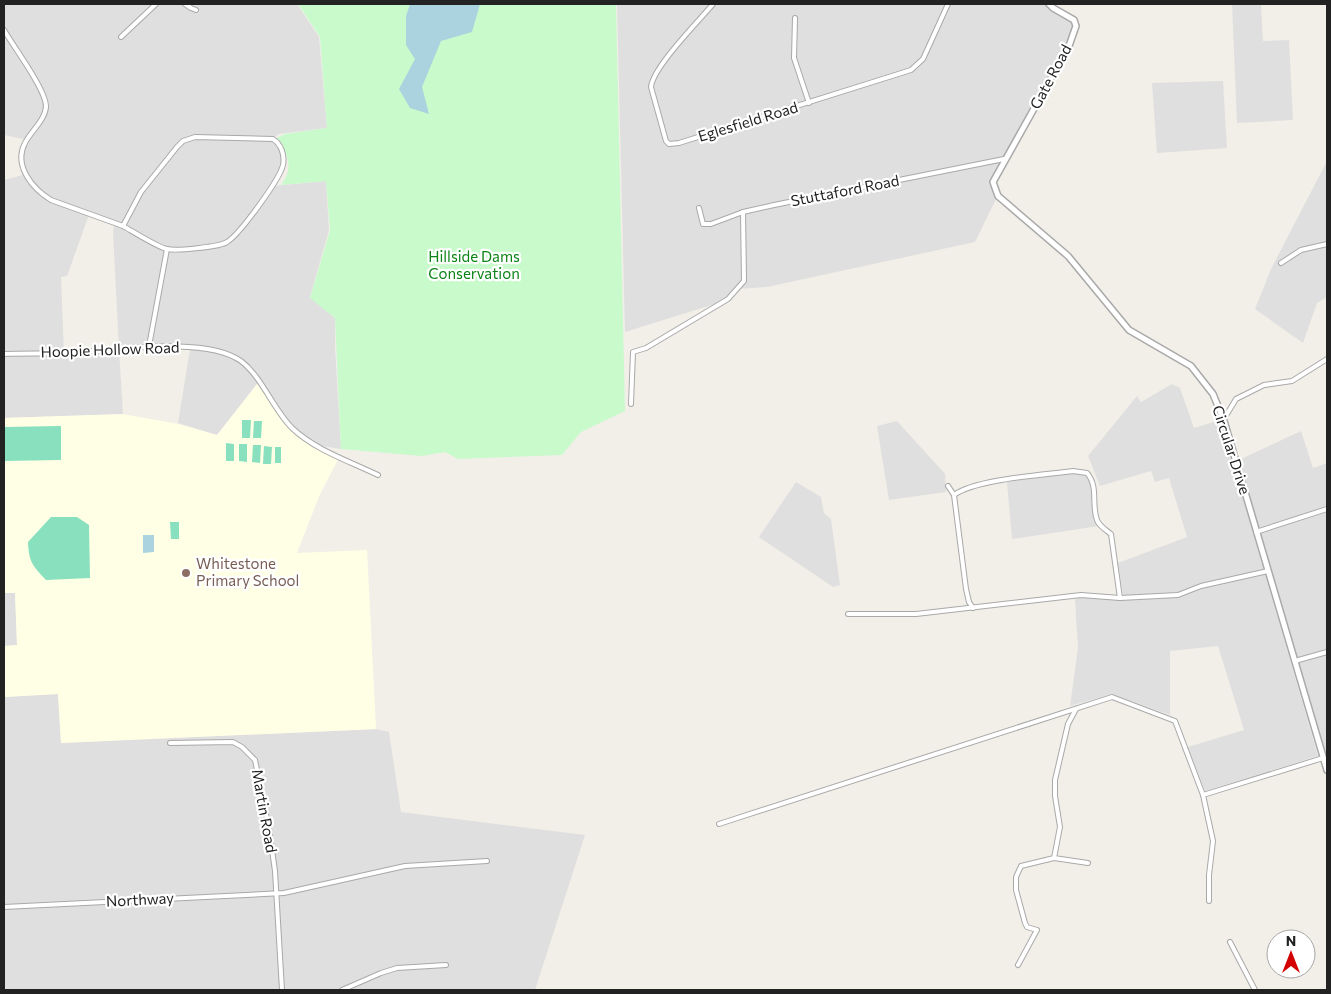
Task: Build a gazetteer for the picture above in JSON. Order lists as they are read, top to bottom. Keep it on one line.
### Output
{"streets":{"street":["Gate Road","Eglesfield Road","Stuttaford Road","Hoopie Hollow Road","Circular Drive","Martin Road","Northway"]},"crossings":[["Gate Road","Stuttaford Road"],["Gate Road","Circular Drive"],["Stuttaford Road","Circular Drive"],["Martin Road","Northway"]],"parks":["Hillside Dams Conservation"],"places":["Whitestone Primary School"],"north":"top"}
